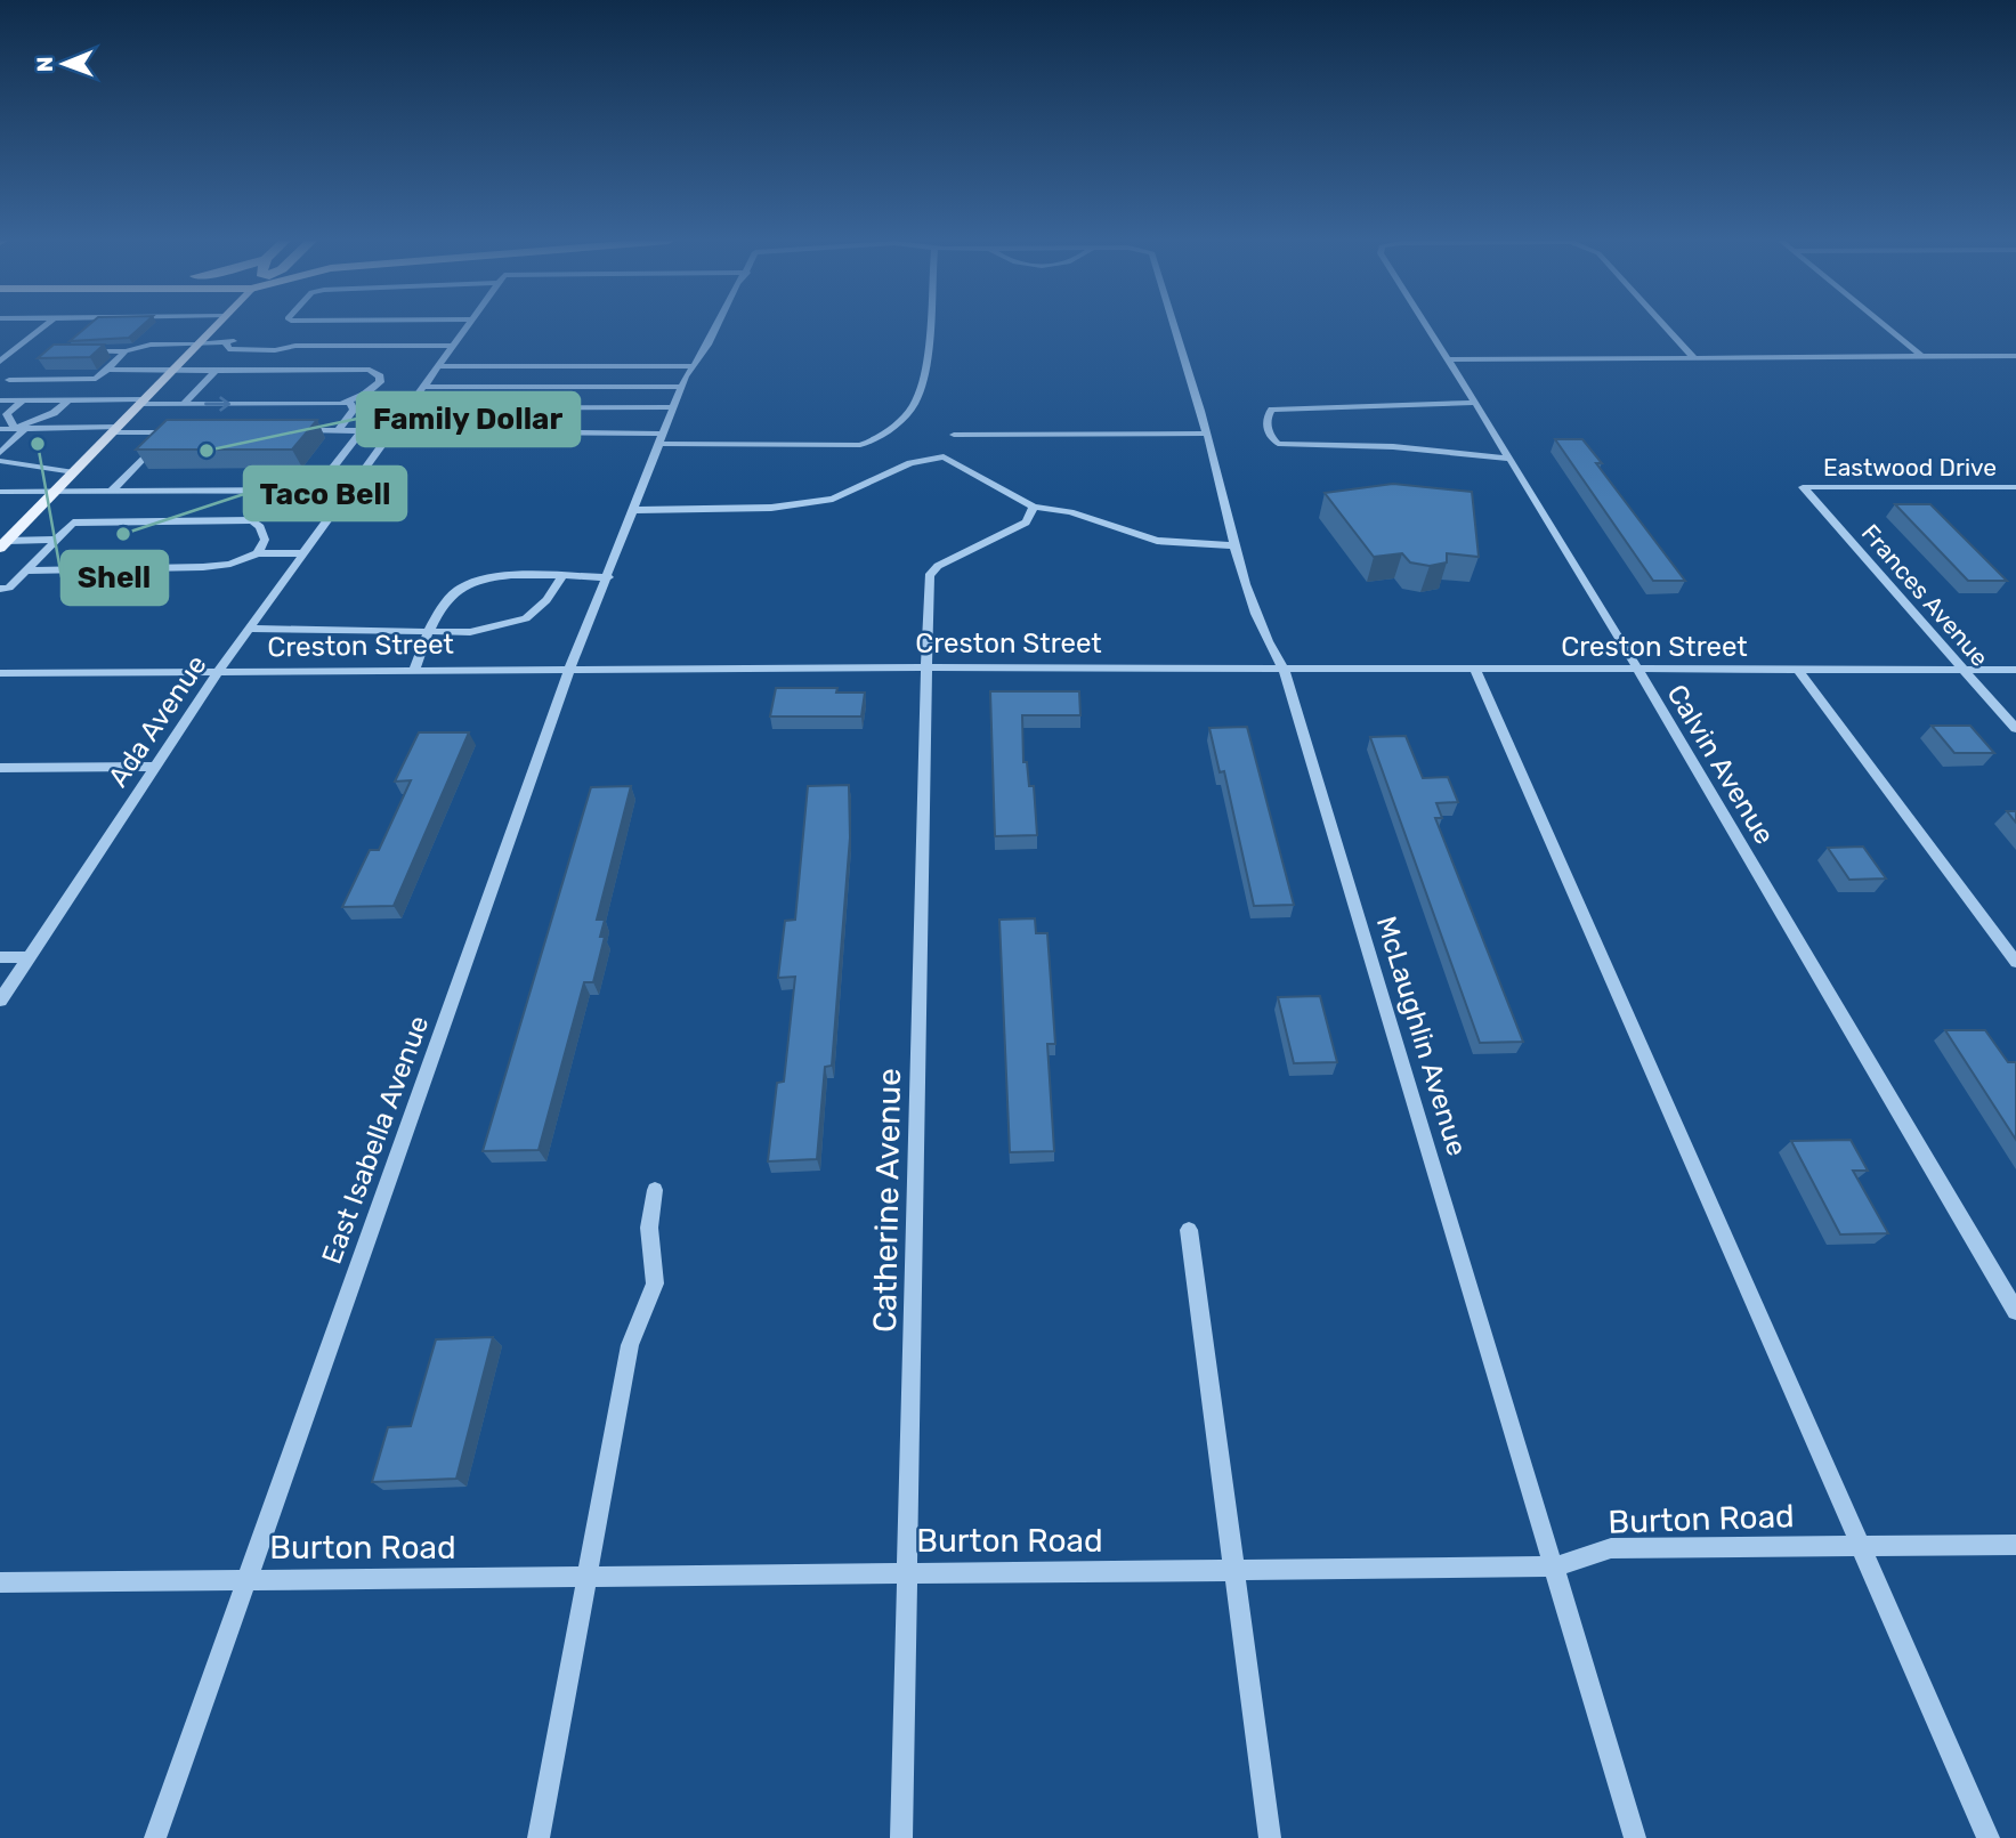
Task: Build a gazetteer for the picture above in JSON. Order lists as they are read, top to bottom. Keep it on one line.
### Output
{"streets":{"street":["Eastwood Drive","Frances Avenue","Creston Street","Ada Avenue","Calvin Avenue","McLaughlin Avenue","East Isabella Avenue","Catherine Avenue","Burton Road"]},"crossings":[["Eastwood Drive","Frances Avenue"],["Frances Avenue","Creston Street"],["Creston Street","Ada Avenue"],["Creston Street","Calvin Avenue"],["Creston Street","McLaughlin Avenue"],["Creston Street","East Isabella Avenue"],["Creston Street","Catherine Avenue"],["McLaughlin Avenue","Burton Road"],["East Isabella Avenue","Burton Road"],["Catherine Avenue","Burton Road"]],"places":["Shell","Family Dollar","Taco Bell"],"north":"left"}
